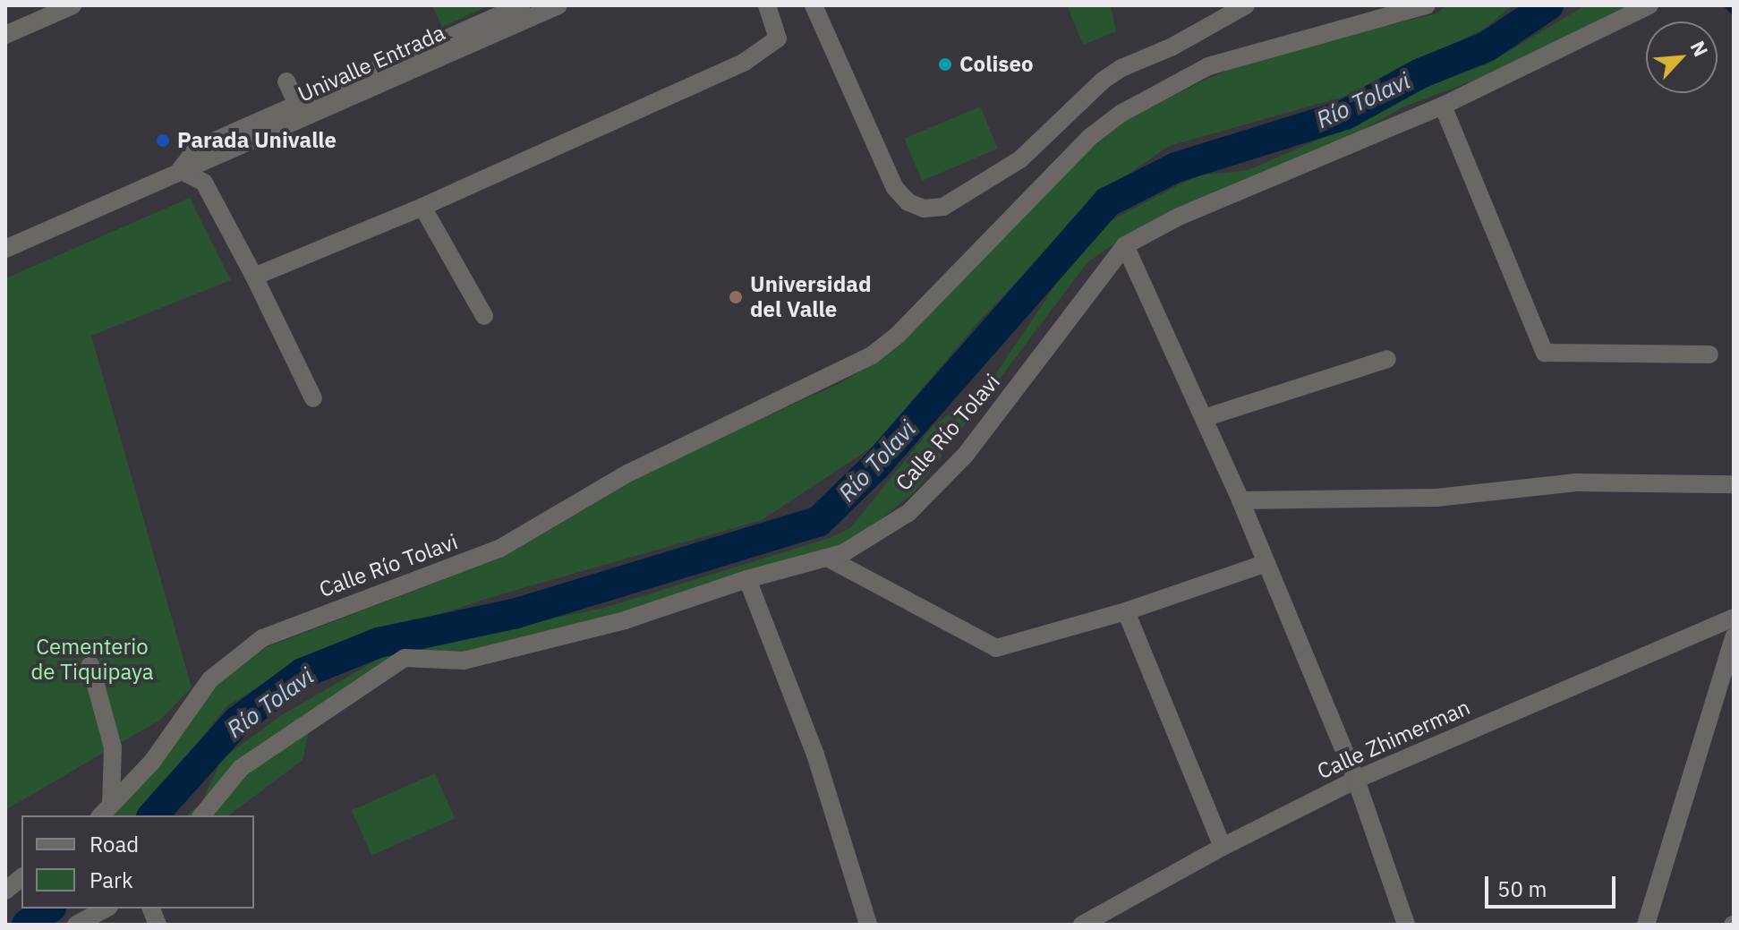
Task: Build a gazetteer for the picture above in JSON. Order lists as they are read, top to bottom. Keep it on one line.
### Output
{"streets":{"street":["Univalle Entrada","Calle Río Tolavi","Calle Zhimerman"]},"water":["Río Tolavi"],"parks":["Cementerio de Tiquipaya"],"places":["Coliseo","Parada Univalle","Universidad del Valle"],"legend":["Road","Park"],"scale_bar":"50 m","north":"top right"}
